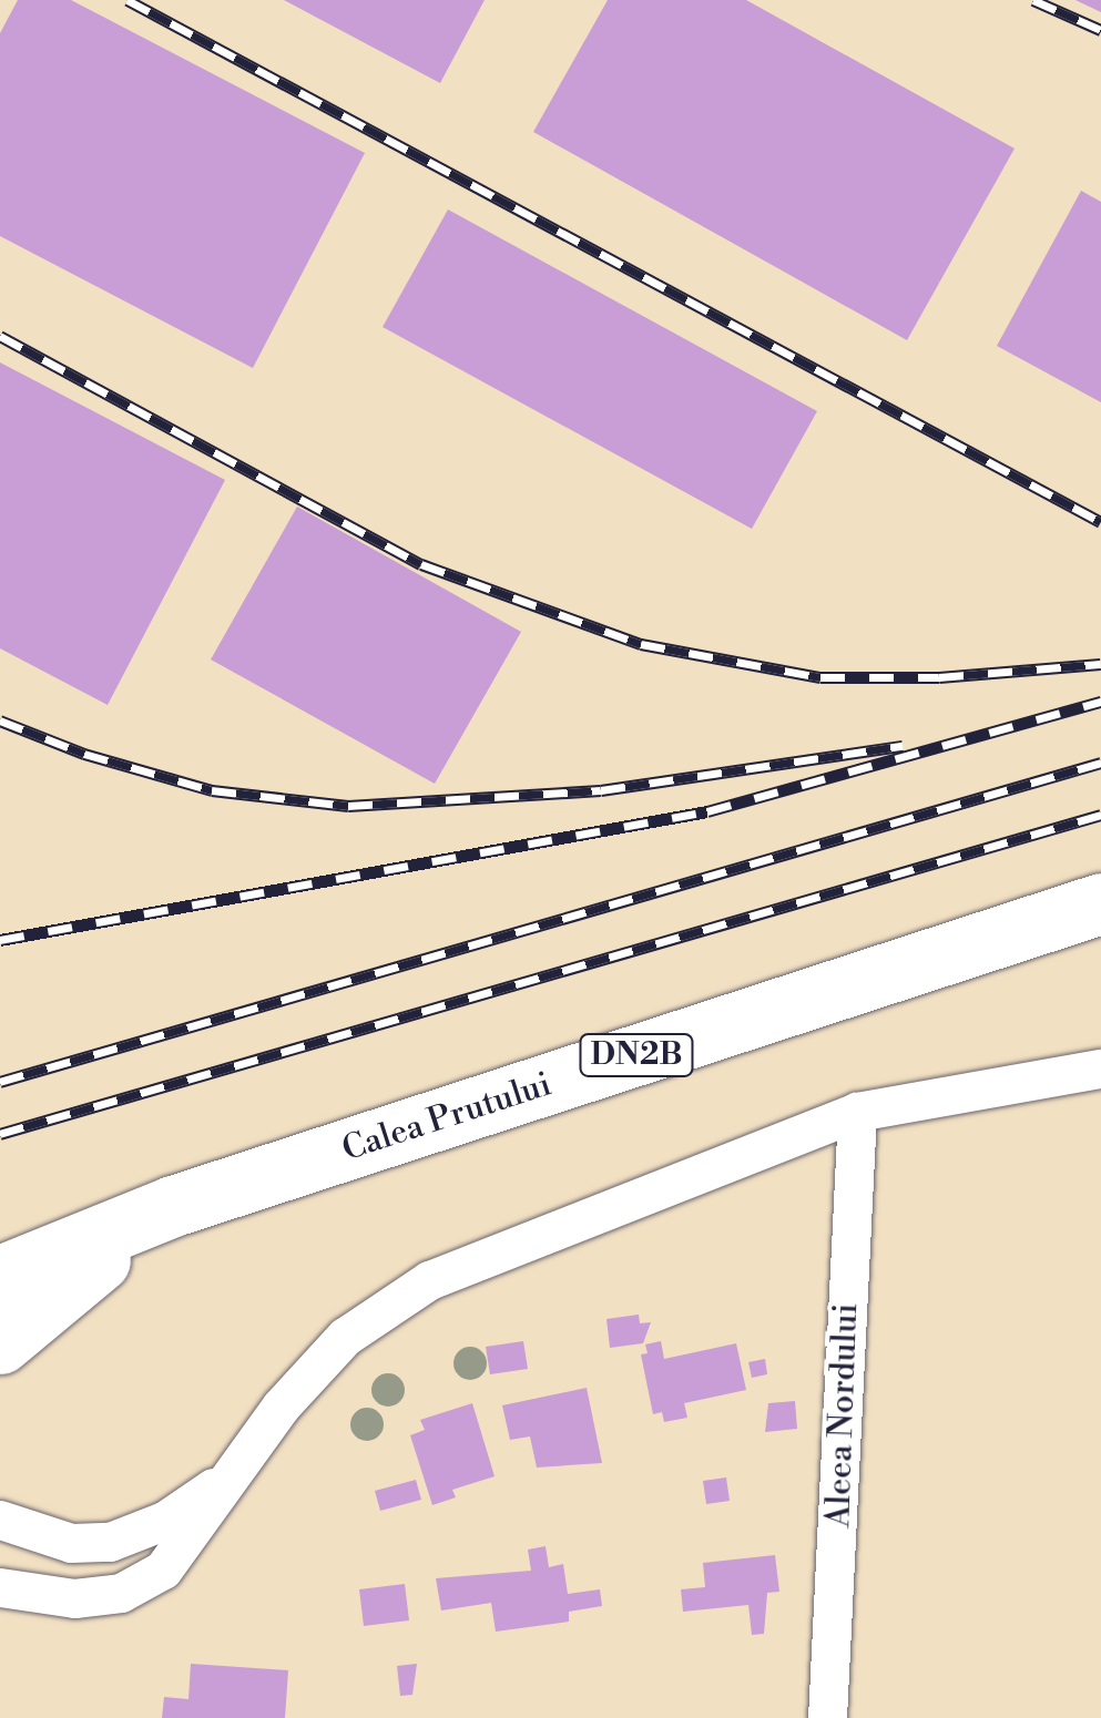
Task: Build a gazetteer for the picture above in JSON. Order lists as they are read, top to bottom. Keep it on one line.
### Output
{"streets":{"highway":["DN2B","Calea Prutului"],"street":["Aleea Nordului"]}}
